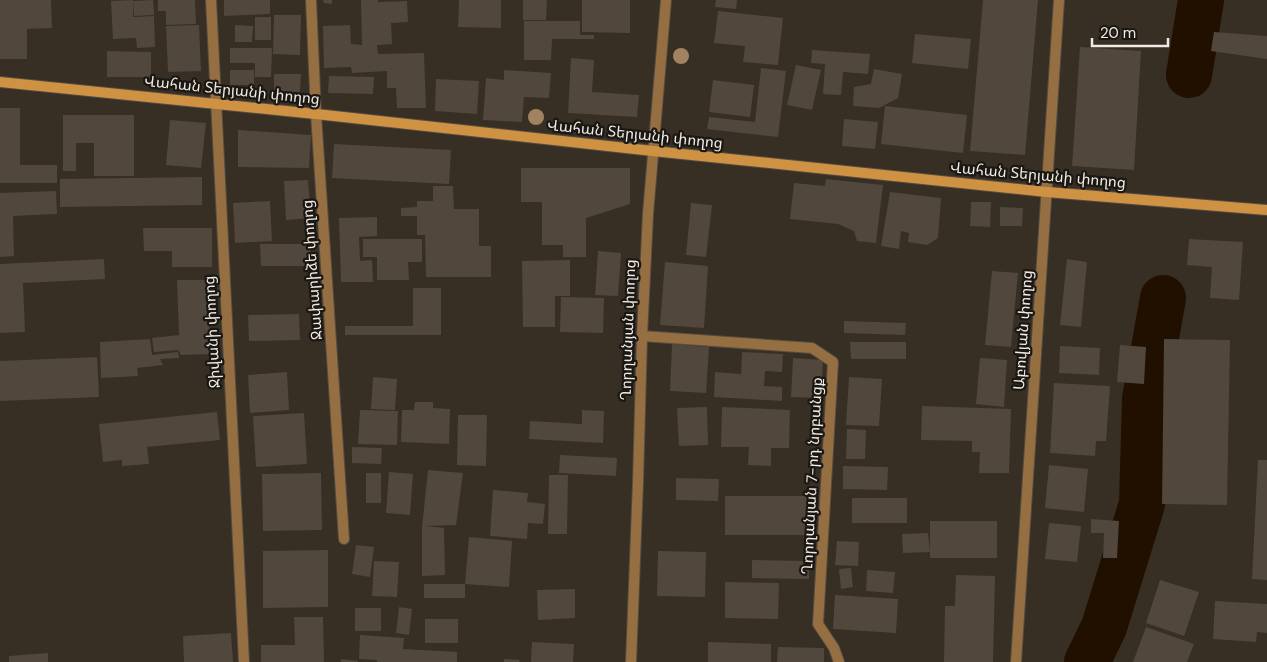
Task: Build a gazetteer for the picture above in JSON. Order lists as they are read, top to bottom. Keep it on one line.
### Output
{"streets":{"street":["Վահան Տերյանի փողոց","Ջափարիձե փողոց","Ղորղանյան փողոց","Աբովյան փողոց","Ջիվանի փողոց","Ղորղանյան 7-րդ նրբանցք"]},"crossings":[["Վահան Տերյանի փողոց","Ջափարիձե փողոց"],["Վահան Տերյանի փողոց","Ղորղանյան փողոց"],["Վահան Տերյանի փողոց","Աբովյան փողոց"],["Վահան Տերյանի փողոց","Ջիվանի փողոց"],["Ղորղանյան փողոց","Ղորղանյան 7-րդ նրբանցք"]],"scale_bar":"20 m"}
